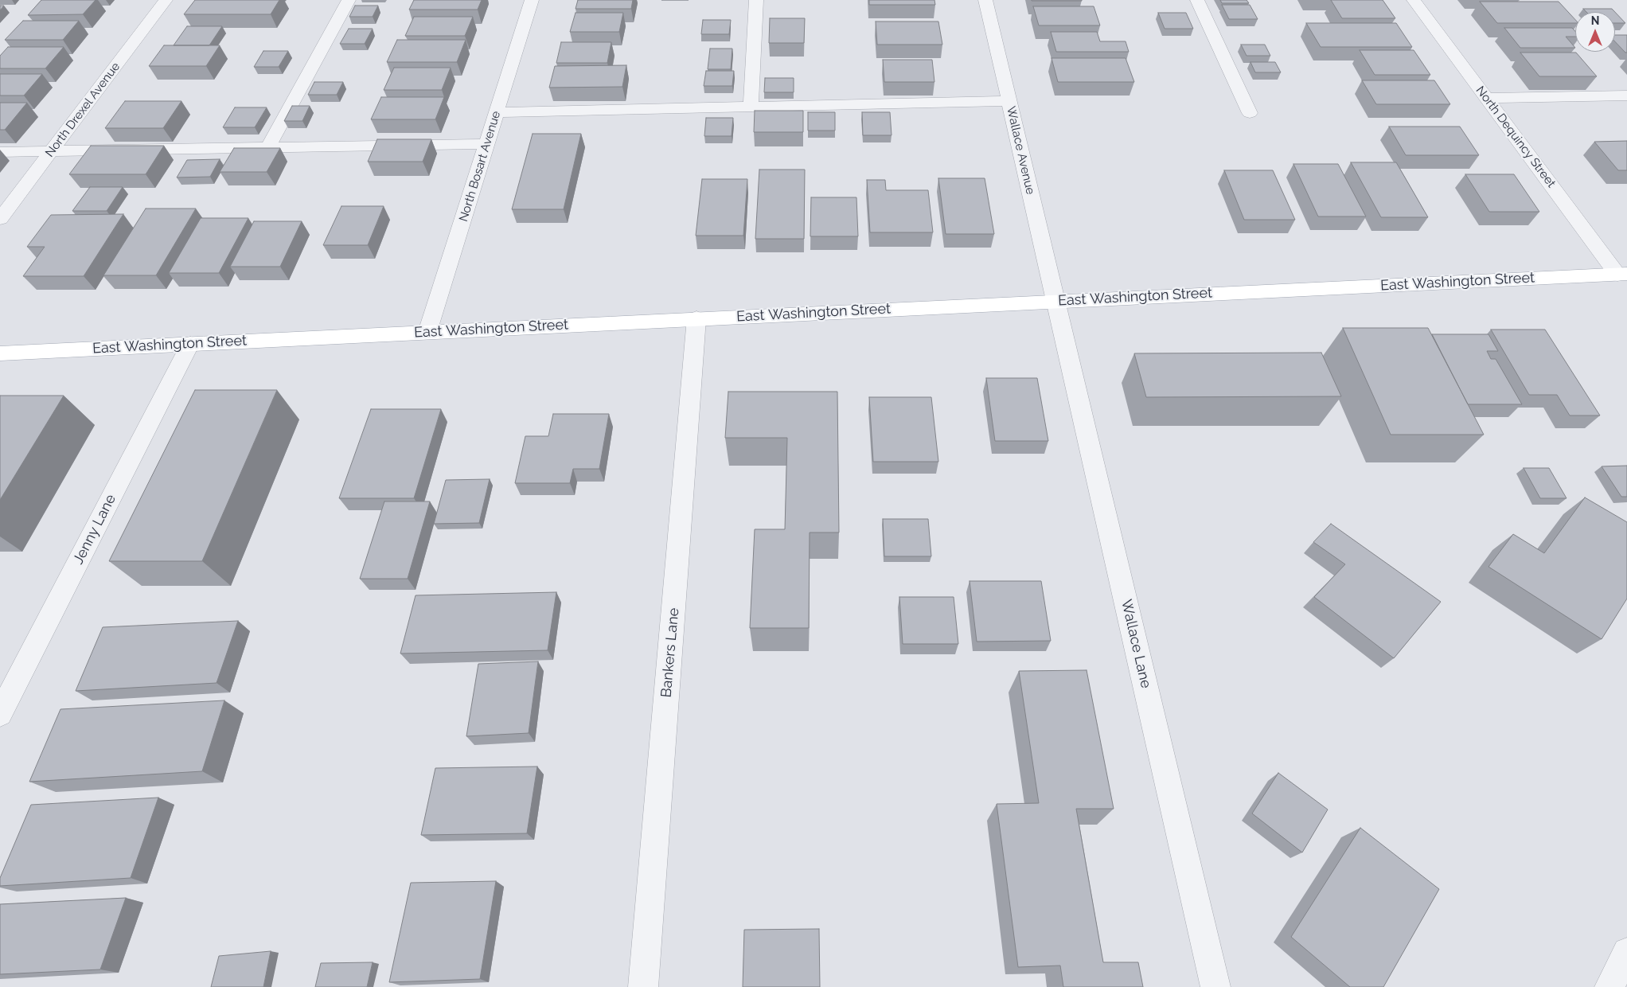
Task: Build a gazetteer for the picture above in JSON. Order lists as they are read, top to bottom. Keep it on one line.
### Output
{"streets":{"main road":["East Washington Street"],"street":["North Drexel Avenue","North Dequincy Street","Wallace Avenue","North Bosart Avenue","Jenny Lane","Wallace Lane","Bankers Lane"]},"crossings":[["North Dequincy Street","East Washington Street"],["Wallace Avenue","East Washington Street"],["Wallace Avenue","Wallace Lane"],["North Bosart Avenue","East Washington Street"],["East Washington Street","Jenny Lane"],["East Washington Street","Wallace Lane"],["East Washington Street","Bankers Lane"]],"north":"top"}
